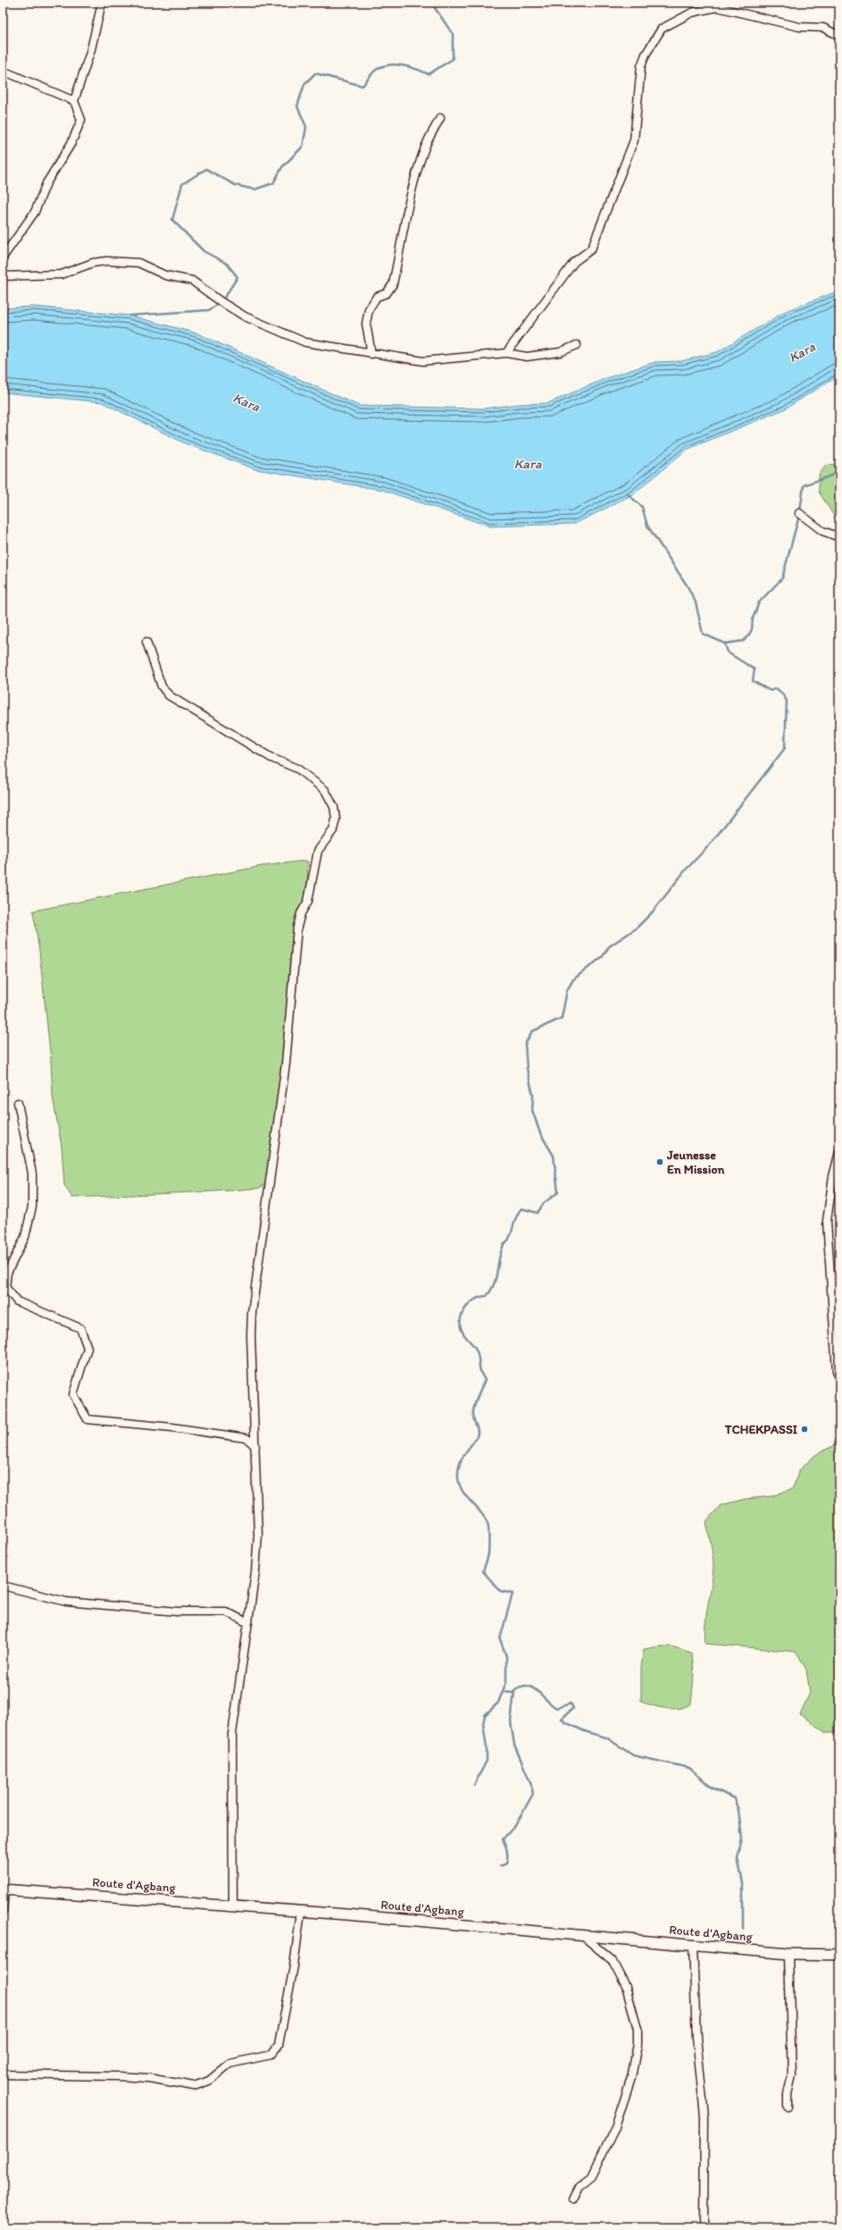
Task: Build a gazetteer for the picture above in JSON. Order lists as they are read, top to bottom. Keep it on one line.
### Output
{"streets":{"main road":["Route d'Agbang"]},"water":["Kara"],"places":["Jeunesse En Mission","TCHEKPASSI"]}
